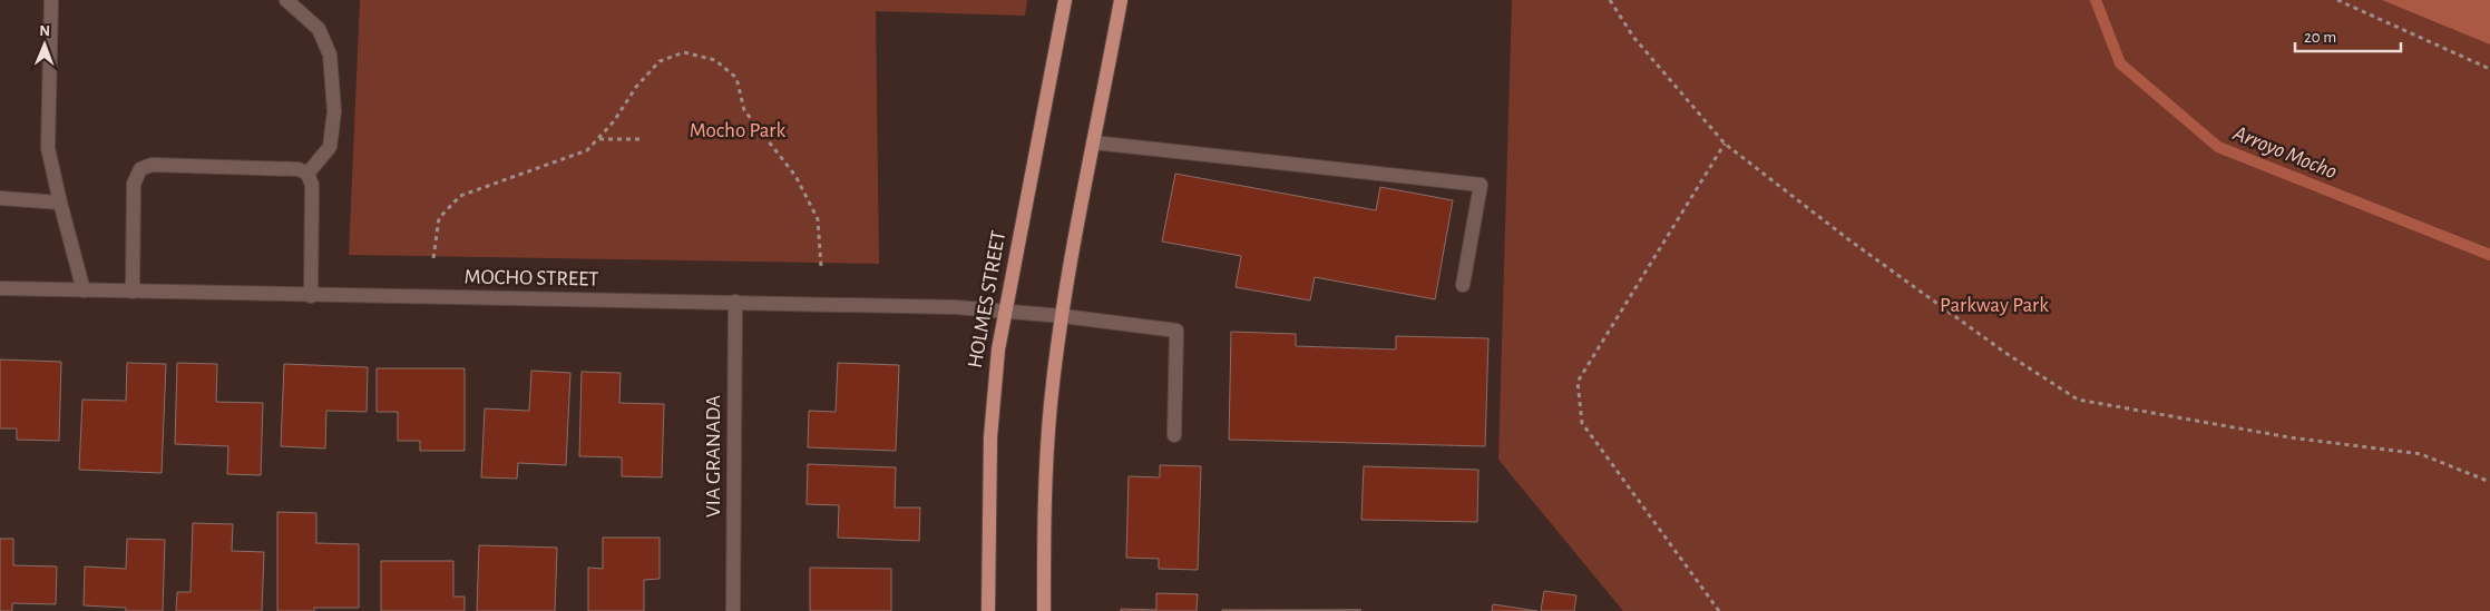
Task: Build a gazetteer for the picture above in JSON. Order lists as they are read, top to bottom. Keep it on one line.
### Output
{"streets":{"main road":["HOLMES STREET"],"street":["MOCHO STREET","VIA GRANADA"]},"crossings":[["MOCHO STREET","HOLMES STREET"],["MOCHO STREET","VIA GRANADA"]],"water":["Arroyo Mocho"],"parks":["Mocho Park","Parkway Park"],"scale_bar":"20 m","north":"top"}
